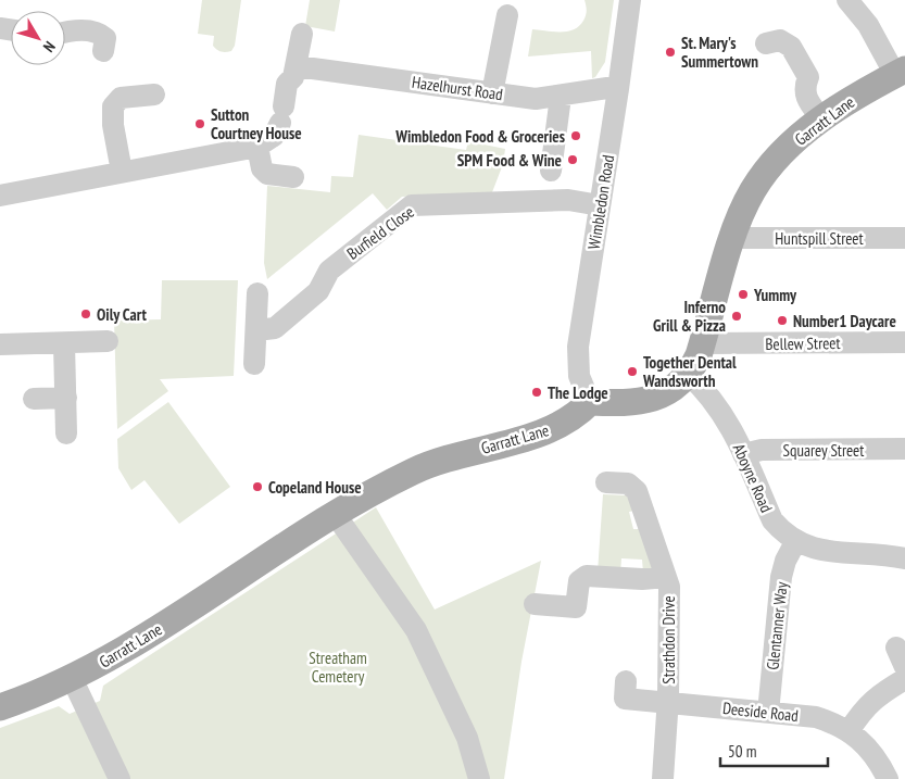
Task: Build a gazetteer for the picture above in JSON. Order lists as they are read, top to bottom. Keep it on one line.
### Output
{"streets":{"main road":["Garratt Lane"],"street":["Hazelhurst Road","Wimbledon Road","Burfield Close","Huntspill Street","Bellew Street","Squarey Street","Aboyne Road","Glentanner Way","Strathdon Drive","Deeside Road"]},"crossings":[["Hazelhurst Road","Wimbledon Road"],["Garratt Lane","Wimbledon Road"],["Garratt Lane","Huntspill Street"],["Garratt Lane","Bellew Street"],["Garratt Lane","Aboyne Road"],["Wimbledon Road","Burfield Close"],["Squarey Street","Aboyne Road"],["Aboyne Road","Glentanner Way"],["Glentanner Way","Deeside Road"],["Strathdon Drive","Deeside Road"]],"parks":["Streatham Cemetery"],"places":["St. Mary's Summertown","Sutton Courtney House","Wimbledon Food & Groceries","SPM Food & Wine","Yummy","Oily Cart","Inferno Grill & Pizza","Number1 Daycare","Together Dental Wandsworth","The Lodge","Copeland House"],"scale_bar":"50 m","north":"bottom right"}
